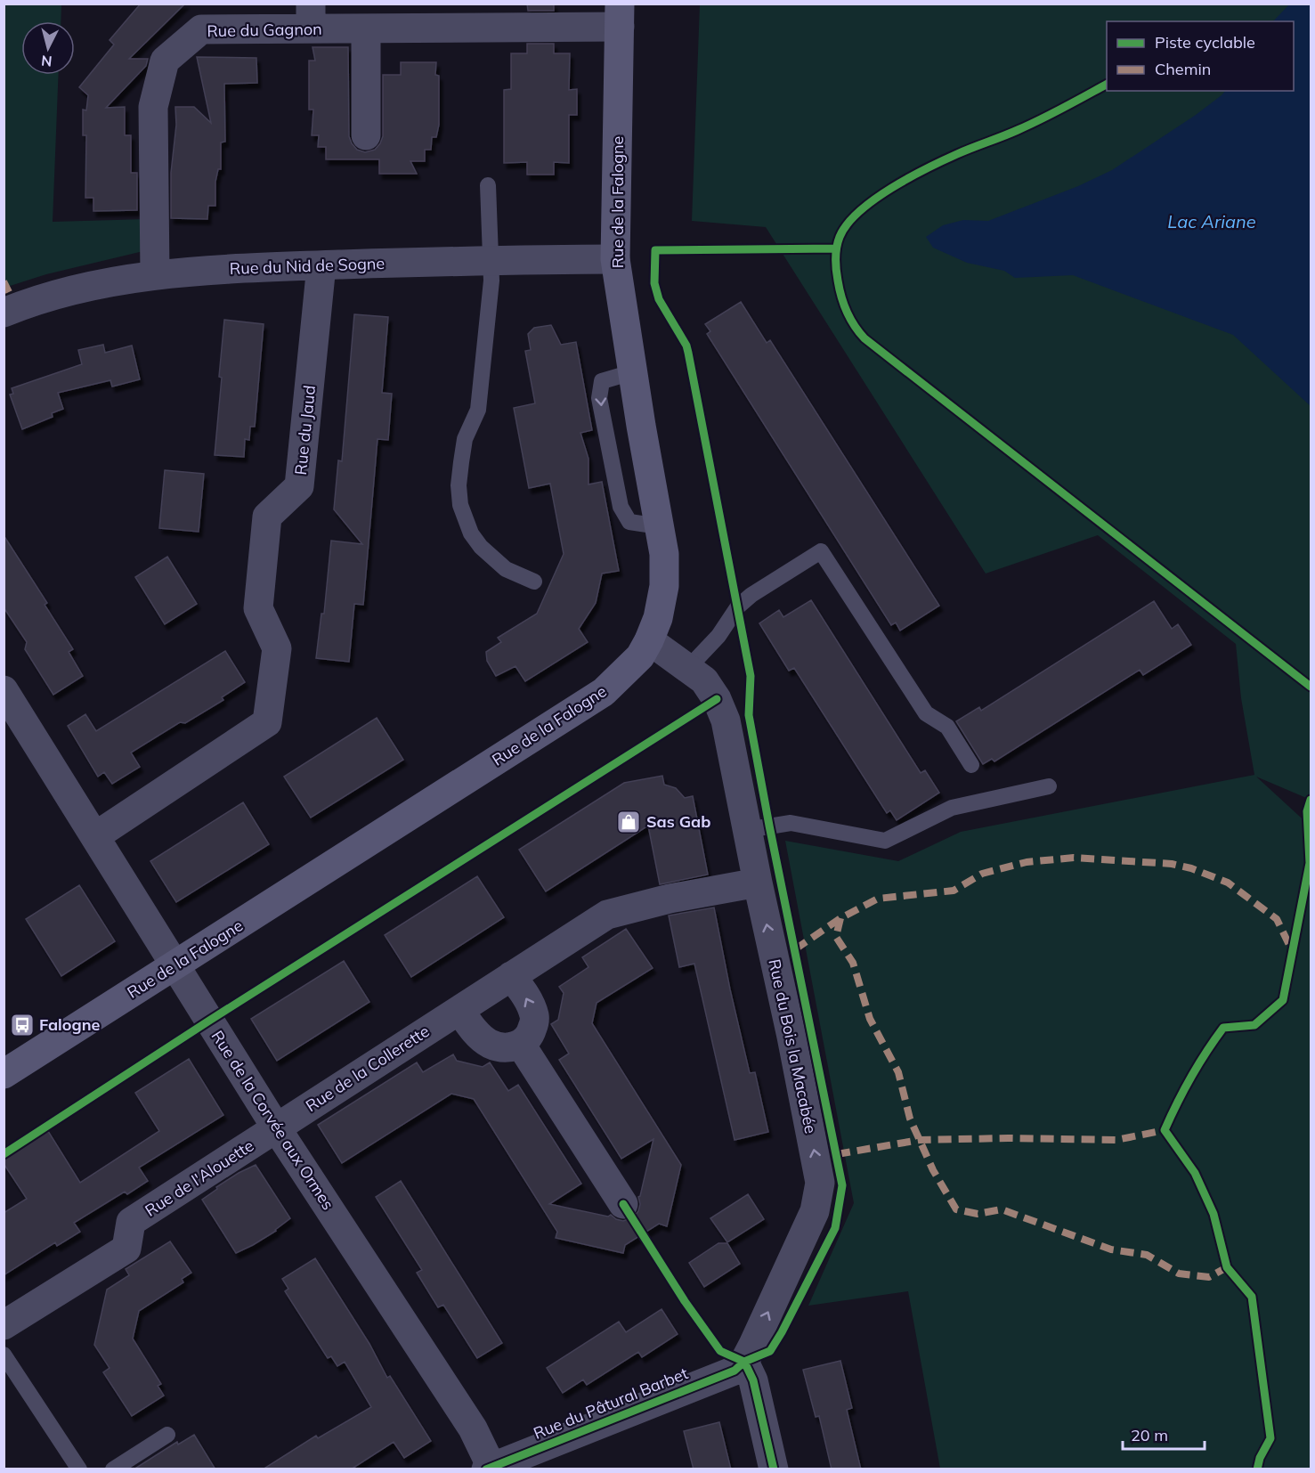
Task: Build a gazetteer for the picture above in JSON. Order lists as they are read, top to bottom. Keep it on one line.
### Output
{"streets":{"street":["Rue du Gagnon","Rue de la Falogne","Rue du Nid de Sogne","Rue du Jaud","Rue du Bois la Macabée","Rue de la Collerette","Rue de la Corvée aux Ormes","Rue de l'Alouette","Rue du Pâtural Barbet"]},"crossings":[["Rue du Gagnon","Rue de la Falogne"],["Rue du Gagnon","Rue du Nid de Sogne"],["Rue de la Falogne","Rue du Nid de Sogne"],["Rue de la Falogne","Rue du Bois la Macabée"],["Rue de la Falogne","Rue de la Corvée aux Ormes"],["Rue du Nid de Sogne","Rue du Jaud"],["Rue du Jaud","Rue de la Corvée aux Ormes"],["Rue du Bois la Macabée","Rue de la Collerette"],["Rue du Bois la Macabée","Rue du Pâtural Barbet"],["Rue de la Collerette","Rue de la Corvée aux Ormes"],["Rue de la Collerette","Rue de l'Alouette"],["Rue de la Corvée aux Ormes","Rue de l'Alouette"],["Rue de la Corvée aux Ormes","Rue du Pâtural Barbet"]],"one_way":["Rue du Bois la Macabée"],"water":["Lac Ariane"],"places":{"shop":["Sas Gab"],"bus stop":["Falogne"]},"legend":["Piste cyclable","Chemin"],"scale_bar":"20 m","north":"bottom"}
